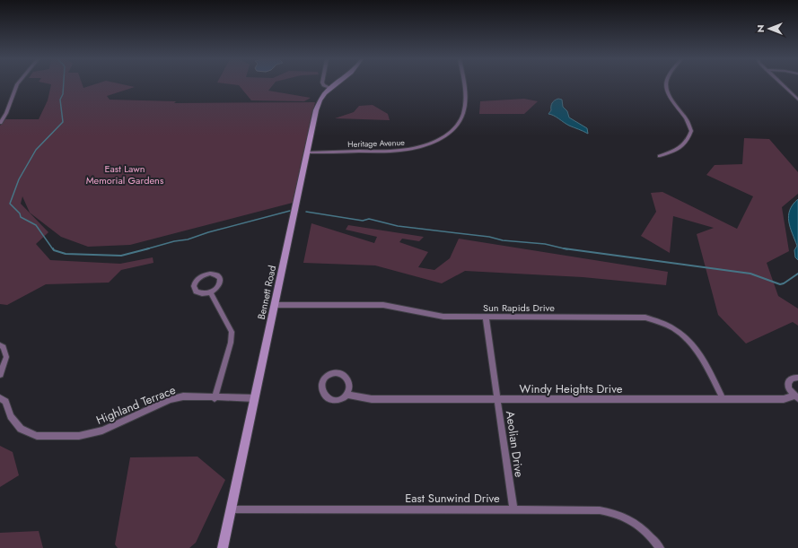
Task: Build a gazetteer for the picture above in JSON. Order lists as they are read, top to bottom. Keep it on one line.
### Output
{"streets":{"street":["Heritage Avenue","Bennett Road","Sun Rapids Drive","Windy Heights Drive","Highland Terrace","Aeolian Drive","East Sunwind Drive"]},"crossings":[["Heritage Avenue","Bennett Road"],["Bennett Road","Sun Rapids Drive"],["Bennett Road","Highland Terrace"],["Bennett Road","East Sunwind Drive"],["Sun Rapids Drive","Windy Heights Drive"],["Sun Rapids Drive","Aeolian Drive"],["Windy Heights Drive","Aeolian Drive"],["Aeolian Drive","East Sunwind Drive"]],"parks":["East Lawn Memorial Gardens"],"north":"left"}
